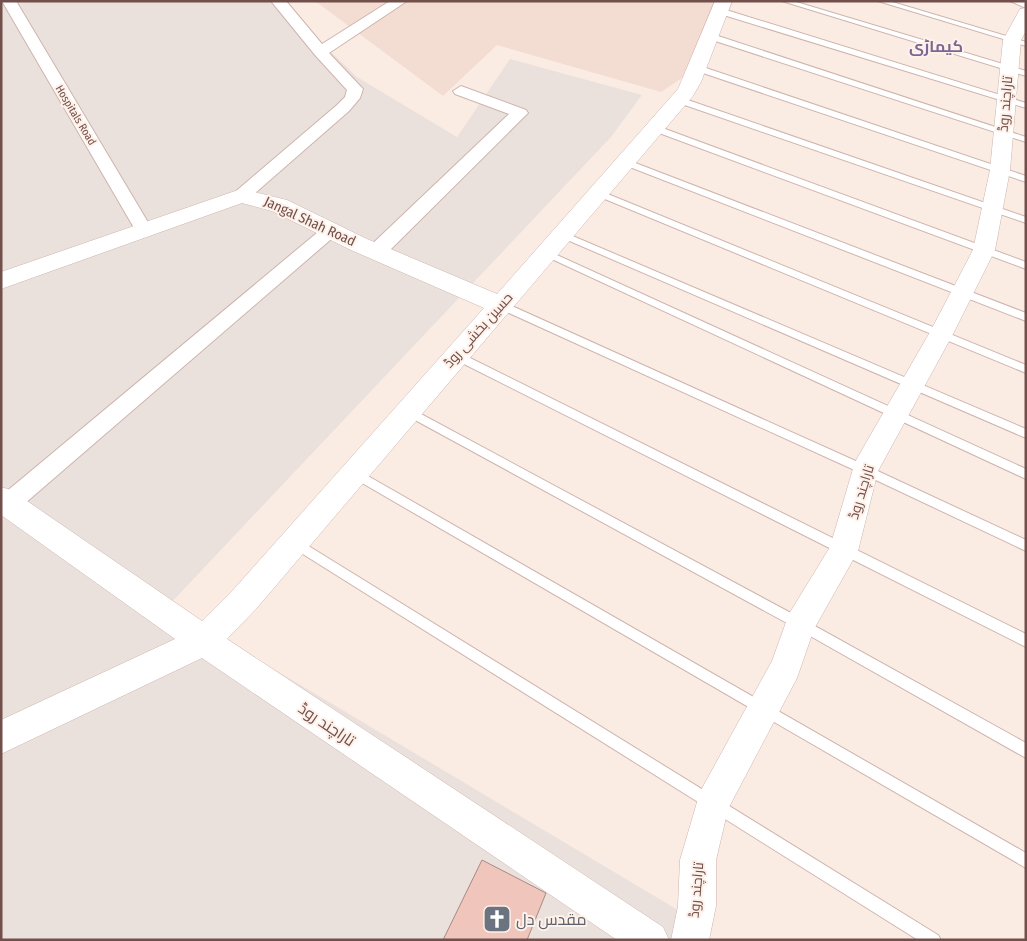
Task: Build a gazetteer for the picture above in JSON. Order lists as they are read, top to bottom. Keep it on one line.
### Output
{"streets":{"street":["تاراچند روڈ","Hospitals Road","Jangal Shah Road","حسین بخشی روڈ"]},"crossings":[["تاراچند روڈ","حسین بخشی روڈ"],["Hospitals Road","Jangal Shah Road"],["Jangal Shah Road","حسین بخشی روڈ"]],"districts":["کیماڑی"],"places":{"church":["مقدس دل"]}}
